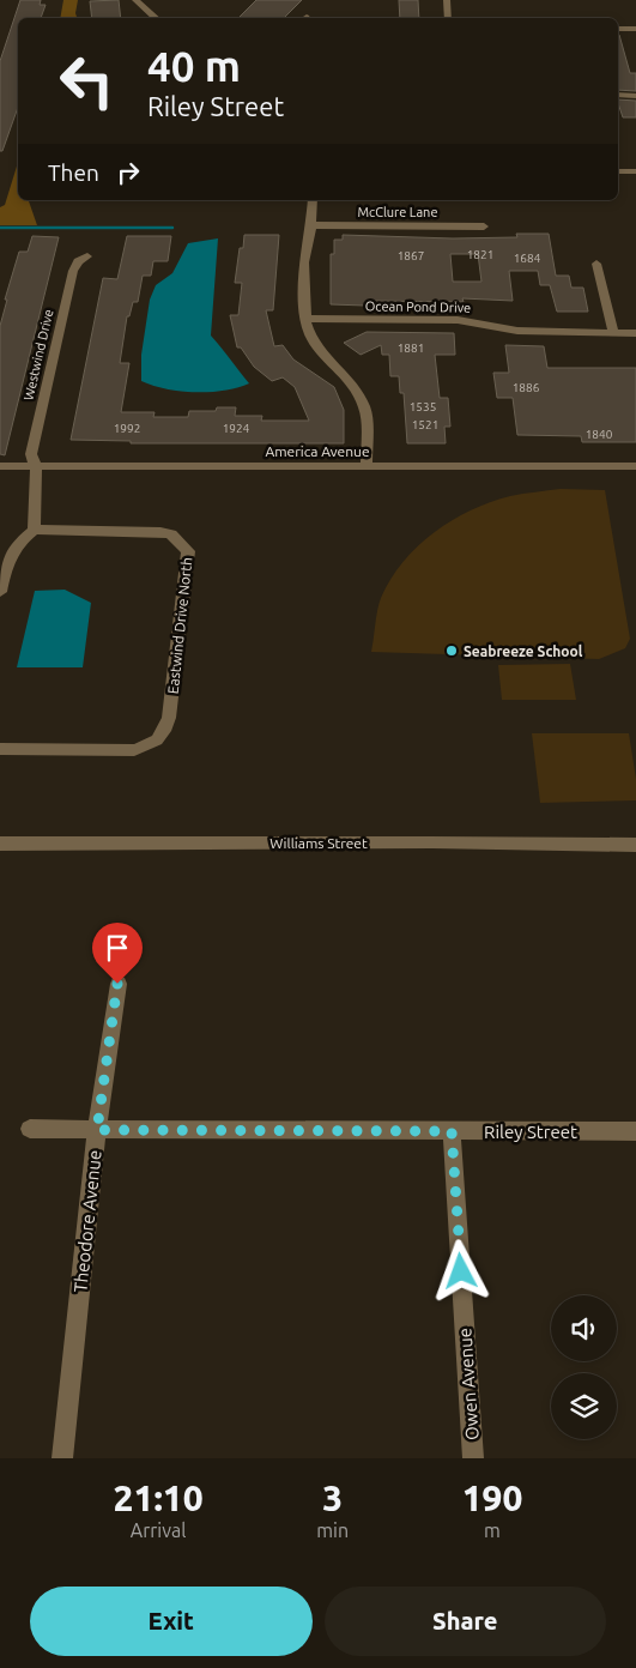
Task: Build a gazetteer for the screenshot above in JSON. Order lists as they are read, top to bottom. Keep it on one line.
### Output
{"streets":{"street":["McClure Lane","Ocean Pond Drive","Westwind Drive","America Avenue","Eastwind Drive North","Williams Street","Riley Street","Theodore Avenue","Owen Avenue"]},"crossings":[["Westwind Drive","America Avenue"],["Westwind Drive","Eastwind Drive North"],["Riley Street","Theodore Avenue"],["Riley Street","Owen Avenue"]],"places":["Seabreeze School"],"house_numbers":["1821","1867","1684","1881","1886","1535","1521","1992","1924","1840"],"page":{"turn":["40 m","Riley Street"],"then":"Then","eta":["21:10","Arrival","3","min","190","m"],"buttons":["Exit","Share"]}}
